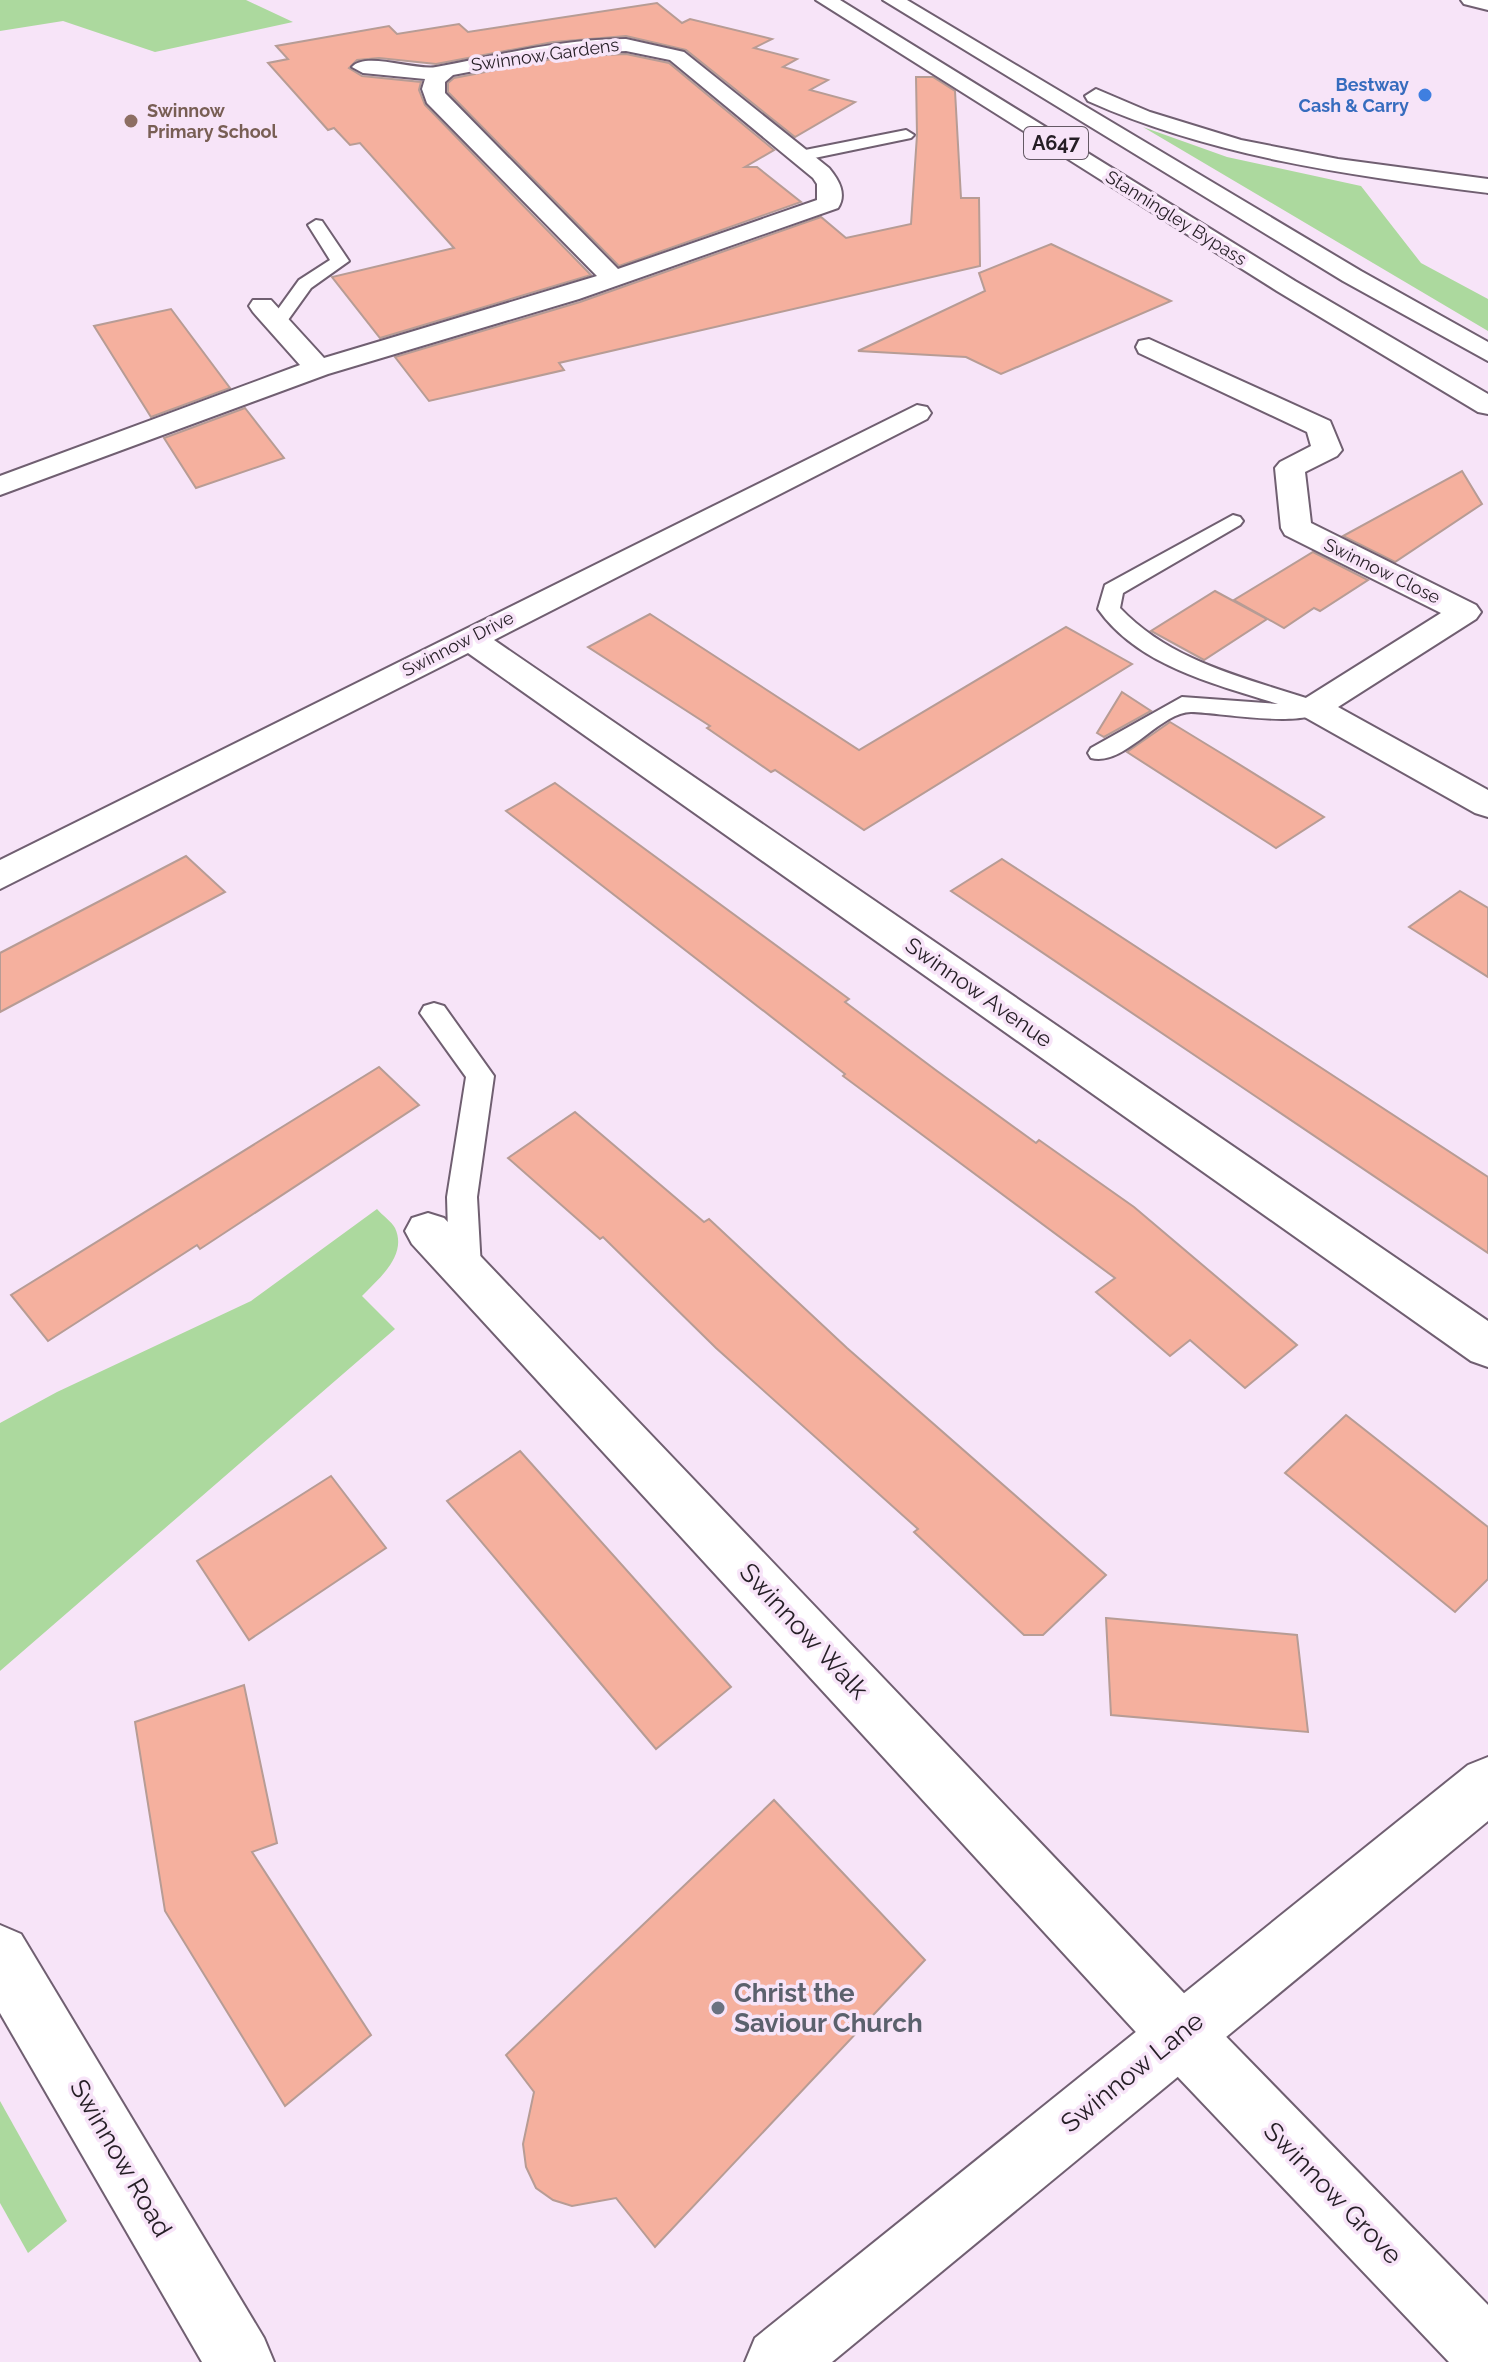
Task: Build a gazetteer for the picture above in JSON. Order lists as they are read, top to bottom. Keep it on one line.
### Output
{"streets":{"main road":["Swinnow Gardens","A647","Stanningley Bypass","Swinnow Close","Swinnow Drive","Swinnow Avenue","Swinnow Walk","Swinnow Lane","Swinnow Road","Swinnow Grove"]},"crossings":[["Swinnow Drive","Swinnow Avenue"],["Swinnow Walk","Swinnow Lane"],["Swinnow Walk","Swinnow Grove"],["Swinnow Lane","Swinnow Grove"]],"places":["Bestway Cash & Carry","Swinnow Primary School","Christ the Saviour Church"]}
